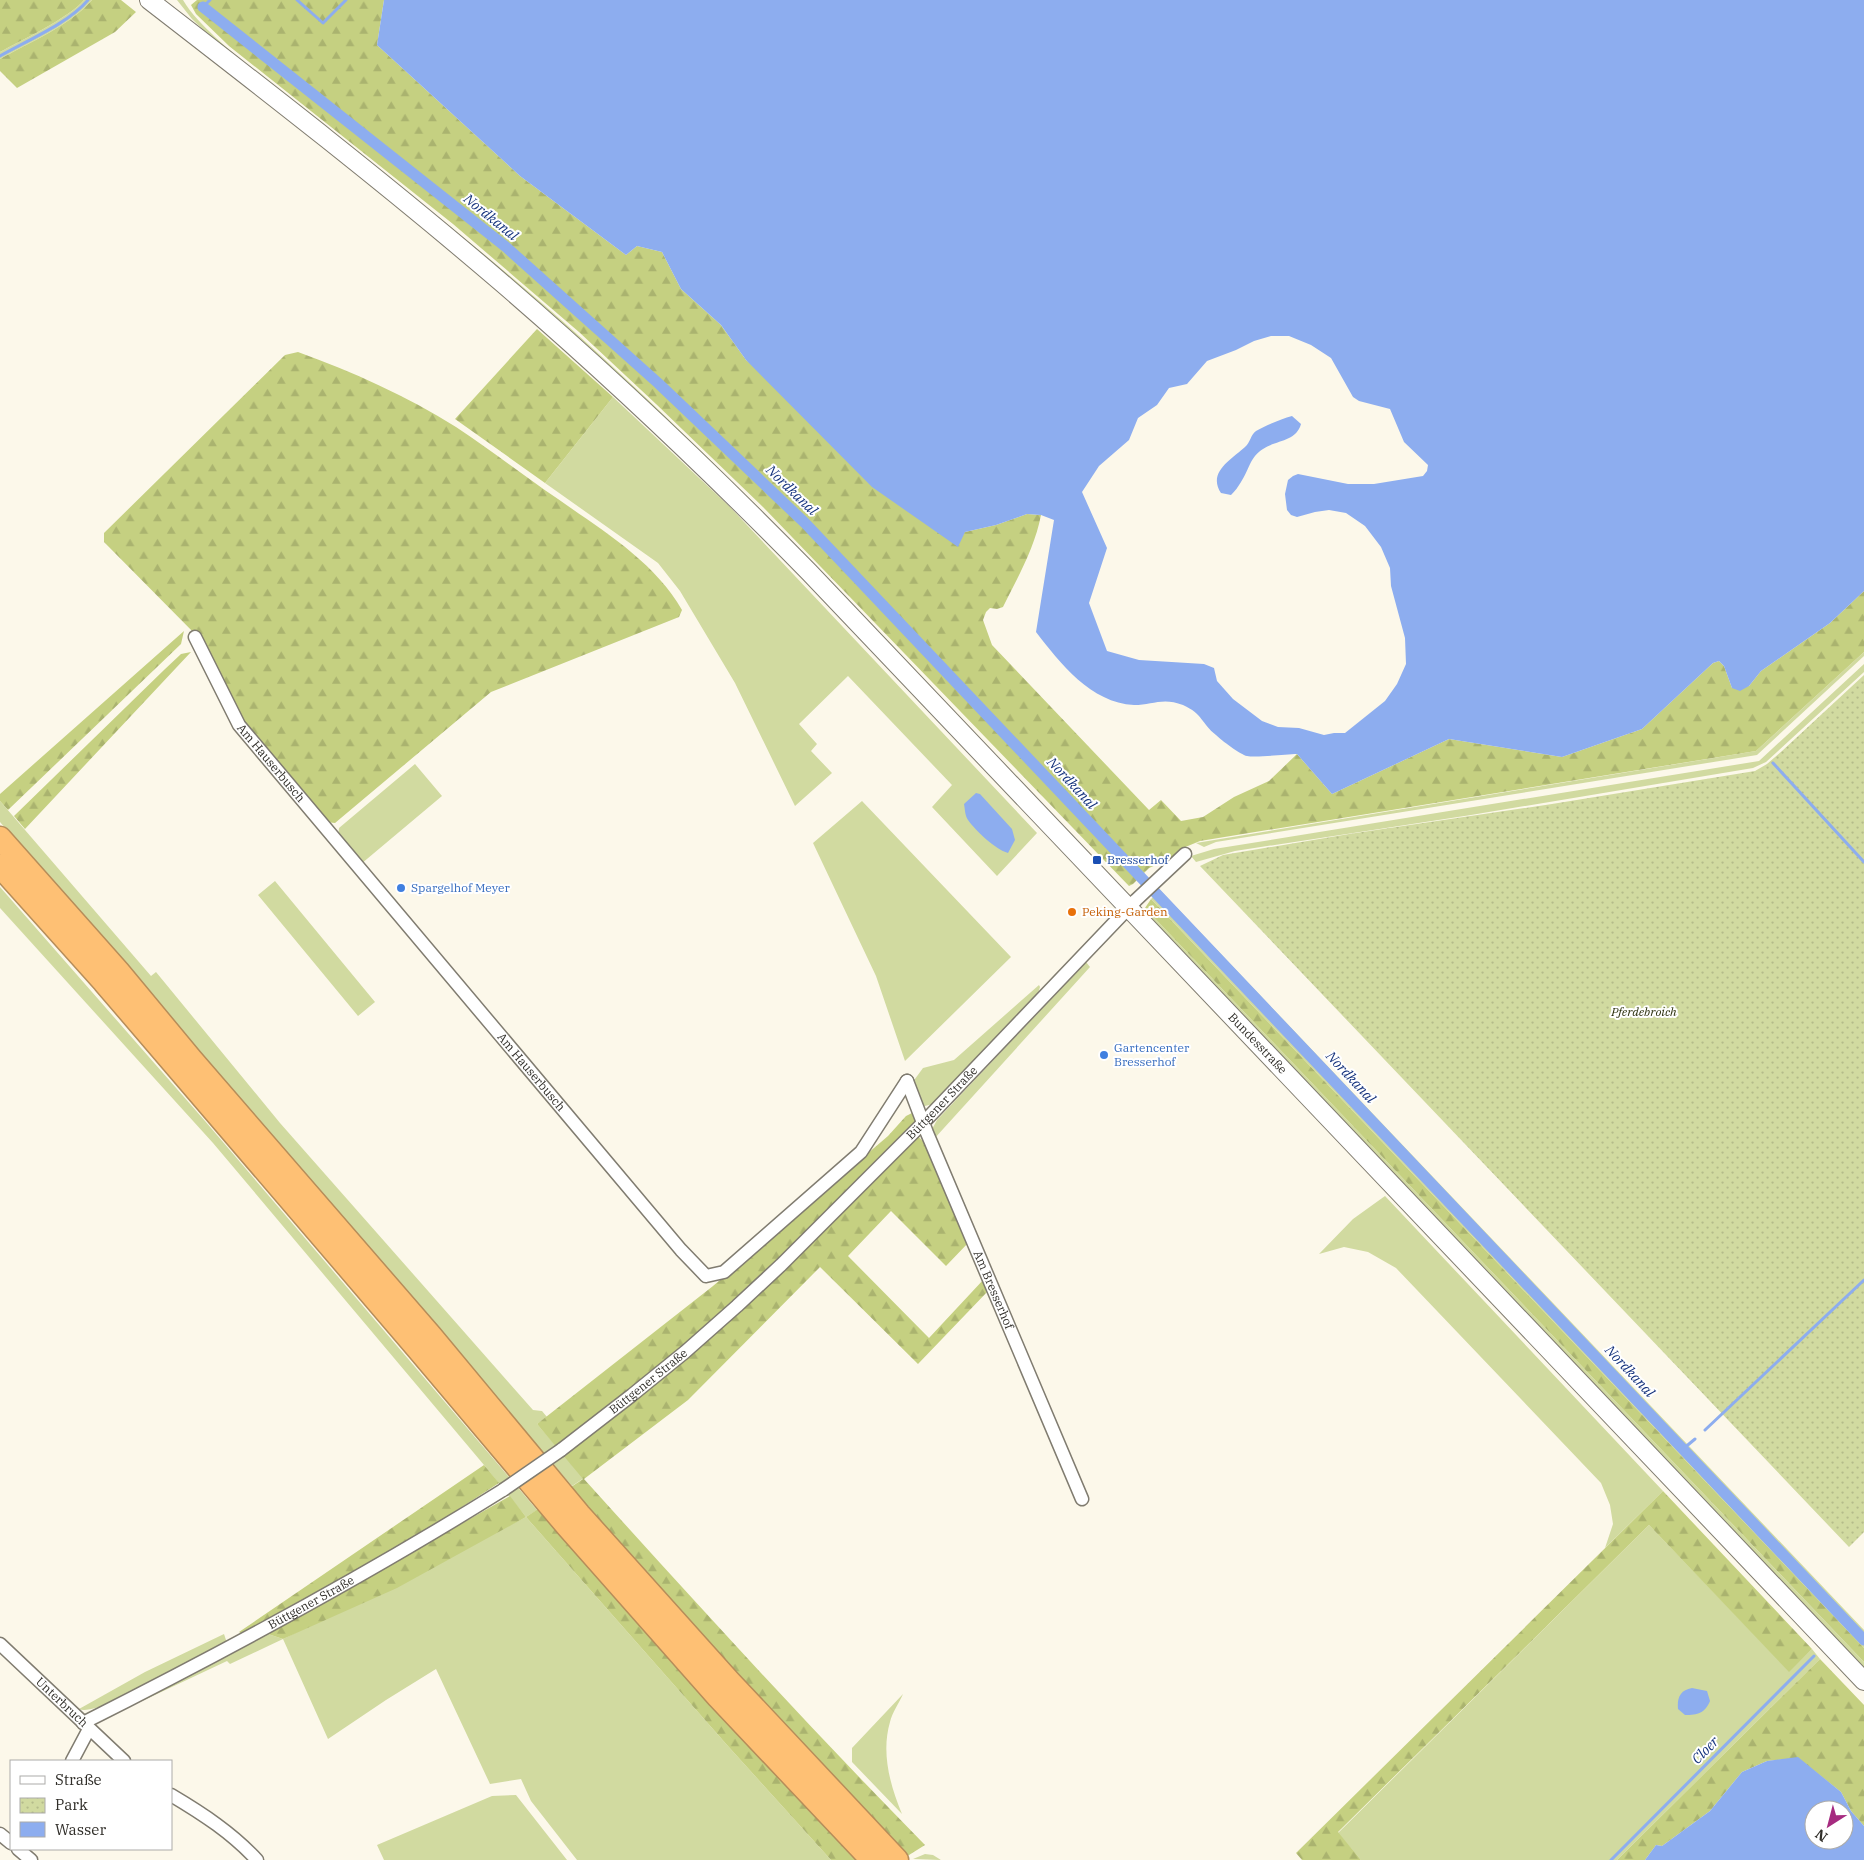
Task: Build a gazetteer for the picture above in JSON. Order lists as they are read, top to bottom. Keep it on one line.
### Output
{"streets":{"main road":["Bundesstraße"],"street":["Am Hauserbusch","Büttgener Straße","Am Bresserhof","Unterbruch"]},"crossings":[["Am Hauserbusch","Am Bresserhof"],["Bundesstraße","Büttgener Straße"],["Büttgener Straße","Am Bresserhof"],["Büttgener Straße","Unterbruch"]],"water":["Nordkanal","Cloer"],"parks":["Pferdebroich"],"places":{"transit":["Bresserhof"],"other":["Spargelhof Meyer","Peking-Garden","Gartencenter Bresserhof"]},"legend":["Straße","Park","Wasser"],"north":"bottom left"}
